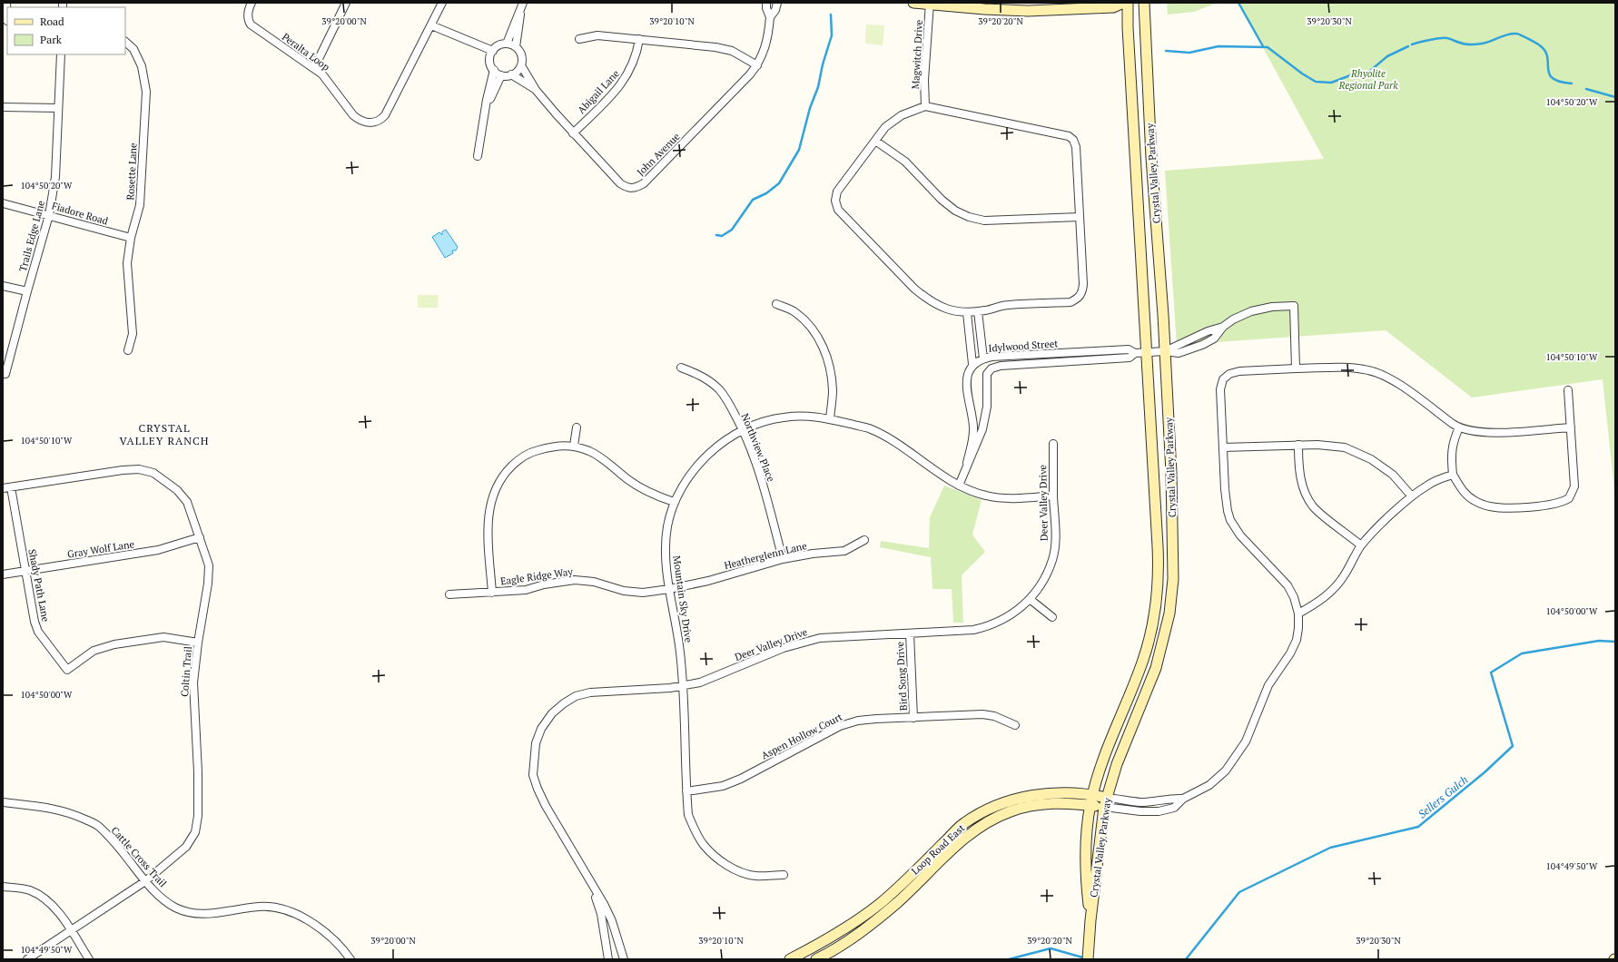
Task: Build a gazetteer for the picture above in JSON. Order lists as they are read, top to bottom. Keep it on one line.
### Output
{"streets":{"main road":["Crystal Valley Parkway","Loop Road East"],"street":["Peralta Loop","Magwitch Drive","Abigail Lane","John Avenue","Rosette Lane","Fiadore Road","Trails Edge Lane","Idylwood Street","Northview Place","Deer Valley Drive","Gray Wolf Lane","Heatherglenn Lane","Eagle Ridge Way","Shady Path Lane","Mountain Sky Drive","Coltin Trail","Bird Song Drive","Aspen Hollow Court","Cattle Cross Trail"]},"crossings":[["Abigail Lane","John Avenue"],["Rosette Lane","Fiadore Road"],["Crystal Valley Parkway","Idylwood Street"],["Crystal Valley Parkway","Loop Road East"],["Fiadore Road","Trails Edge Lane"],["Idylwood Street","Mountain Sky Drive"],["Northview Place","Heatherglenn Lane"],["Northview Place","Mountain Sky Drive"],["Deer Valley Drive","Mountain Sky Drive"],["Deer Valley Drive","Bird Song Drive"],["Gray Wolf Lane","Shady Path Lane"],["Gray Wolf Lane","Coltin Trail"],["Heatherglenn Lane","Eagle Ridge Way"],["Heatherglenn Lane","Mountain Sky Drive"],["Eagle Ridge Way","Mountain Sky Drive"],["Shady Path Lane","Coltin Trail"],["Mountain Sky Drive","Aspen Hollow Court"],["Coltin Trail","Cattle Cross Trail"],["Bird Song Drive","Aspen Hollow Court"]],"districts":["CRYSTAL VALLEY RANCH"],"water":["Sellers Gulch"],"parks":["Rhyolite Regional Park"],"legend":["Road","Park"],"coordinates":["39°20'00\"N","39°20'10\"N","39°20'20\"N","39°20'30\"N","104°50'20\"W","104°50'10\"W","104°50'00\"W","104°49'50\"W"]}
